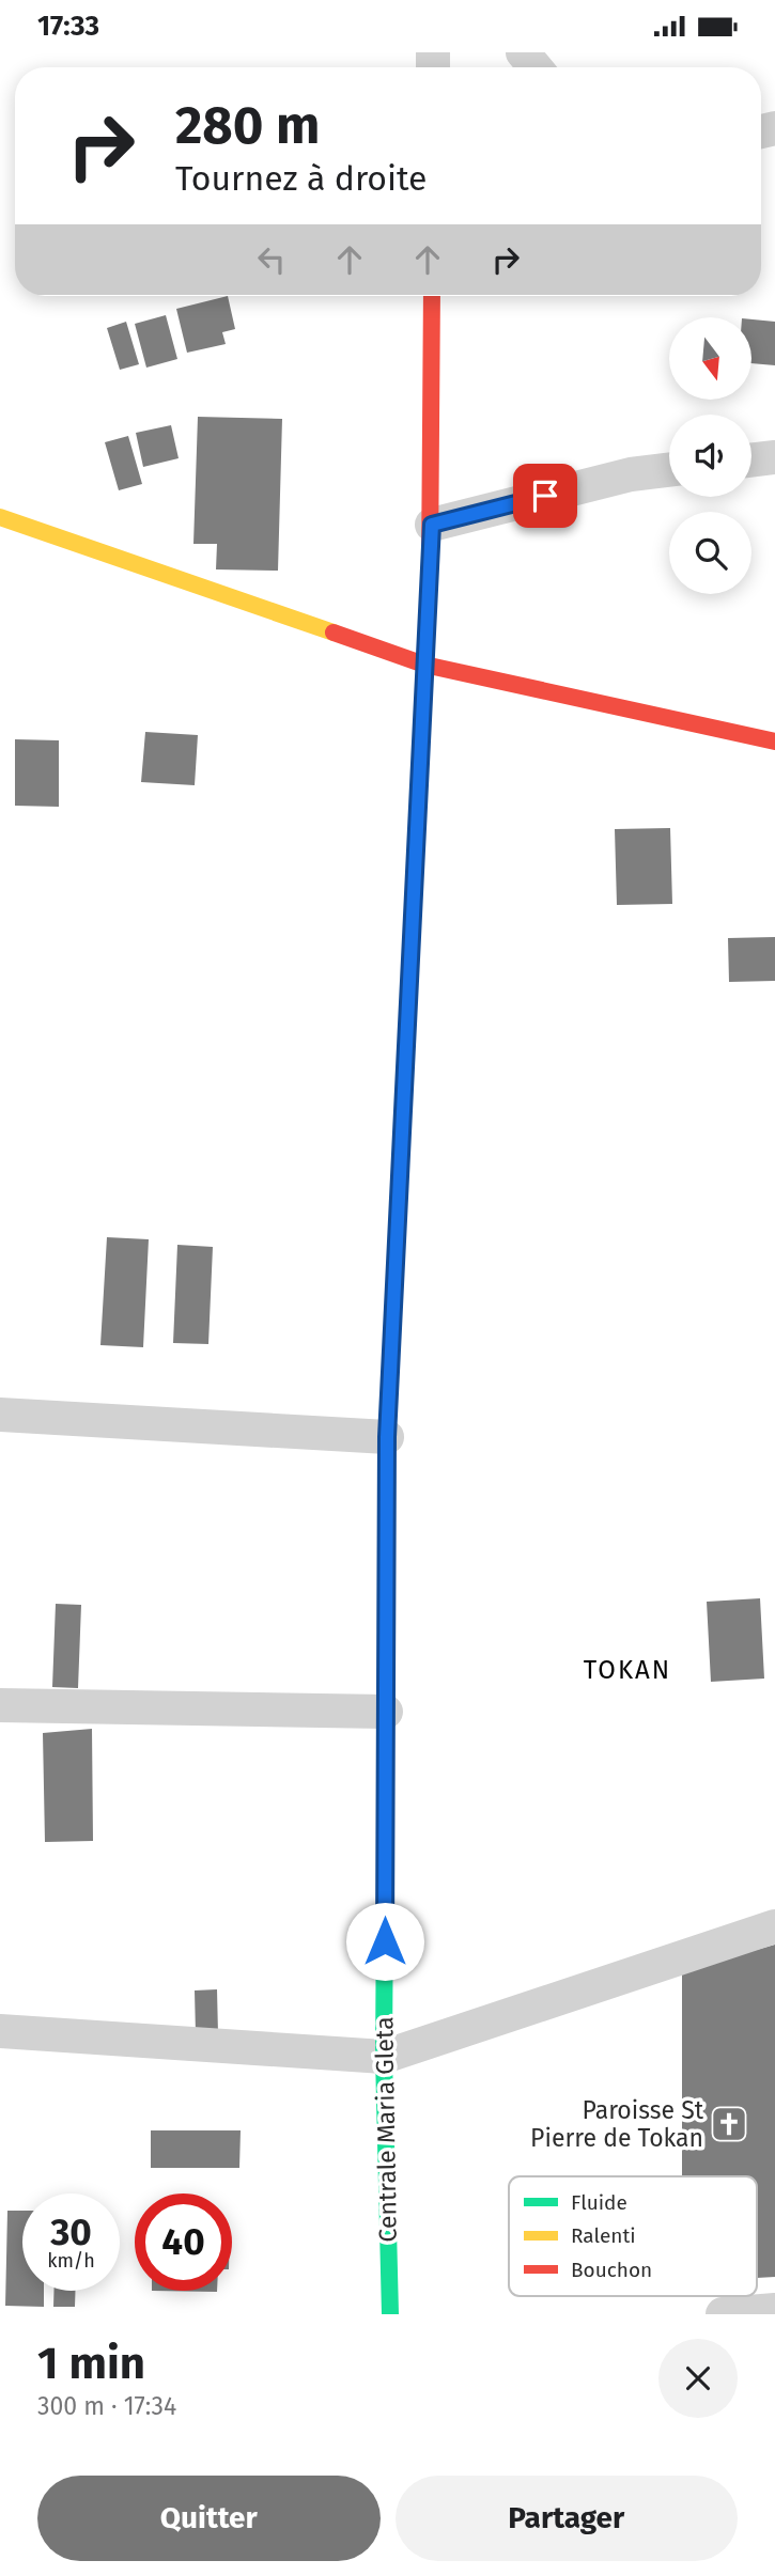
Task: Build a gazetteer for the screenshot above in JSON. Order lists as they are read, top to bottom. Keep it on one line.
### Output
{"streets":{"street":["Centrale Maria Gleta"]},"districts":["TOKAN"],"places":{"church":["Paroisse St Pierre de Tokan"]},"legend":["Fluide","Ralenti","Bouchon"],"north":"bottom","page":{"status":"17:33","turn":["280 m","Tournez à droite"],"speed":"30 km/h","limit":"40","heading":["1 min","300 m · 17:34"],"buttons":["Quitter","Partager"]}}
